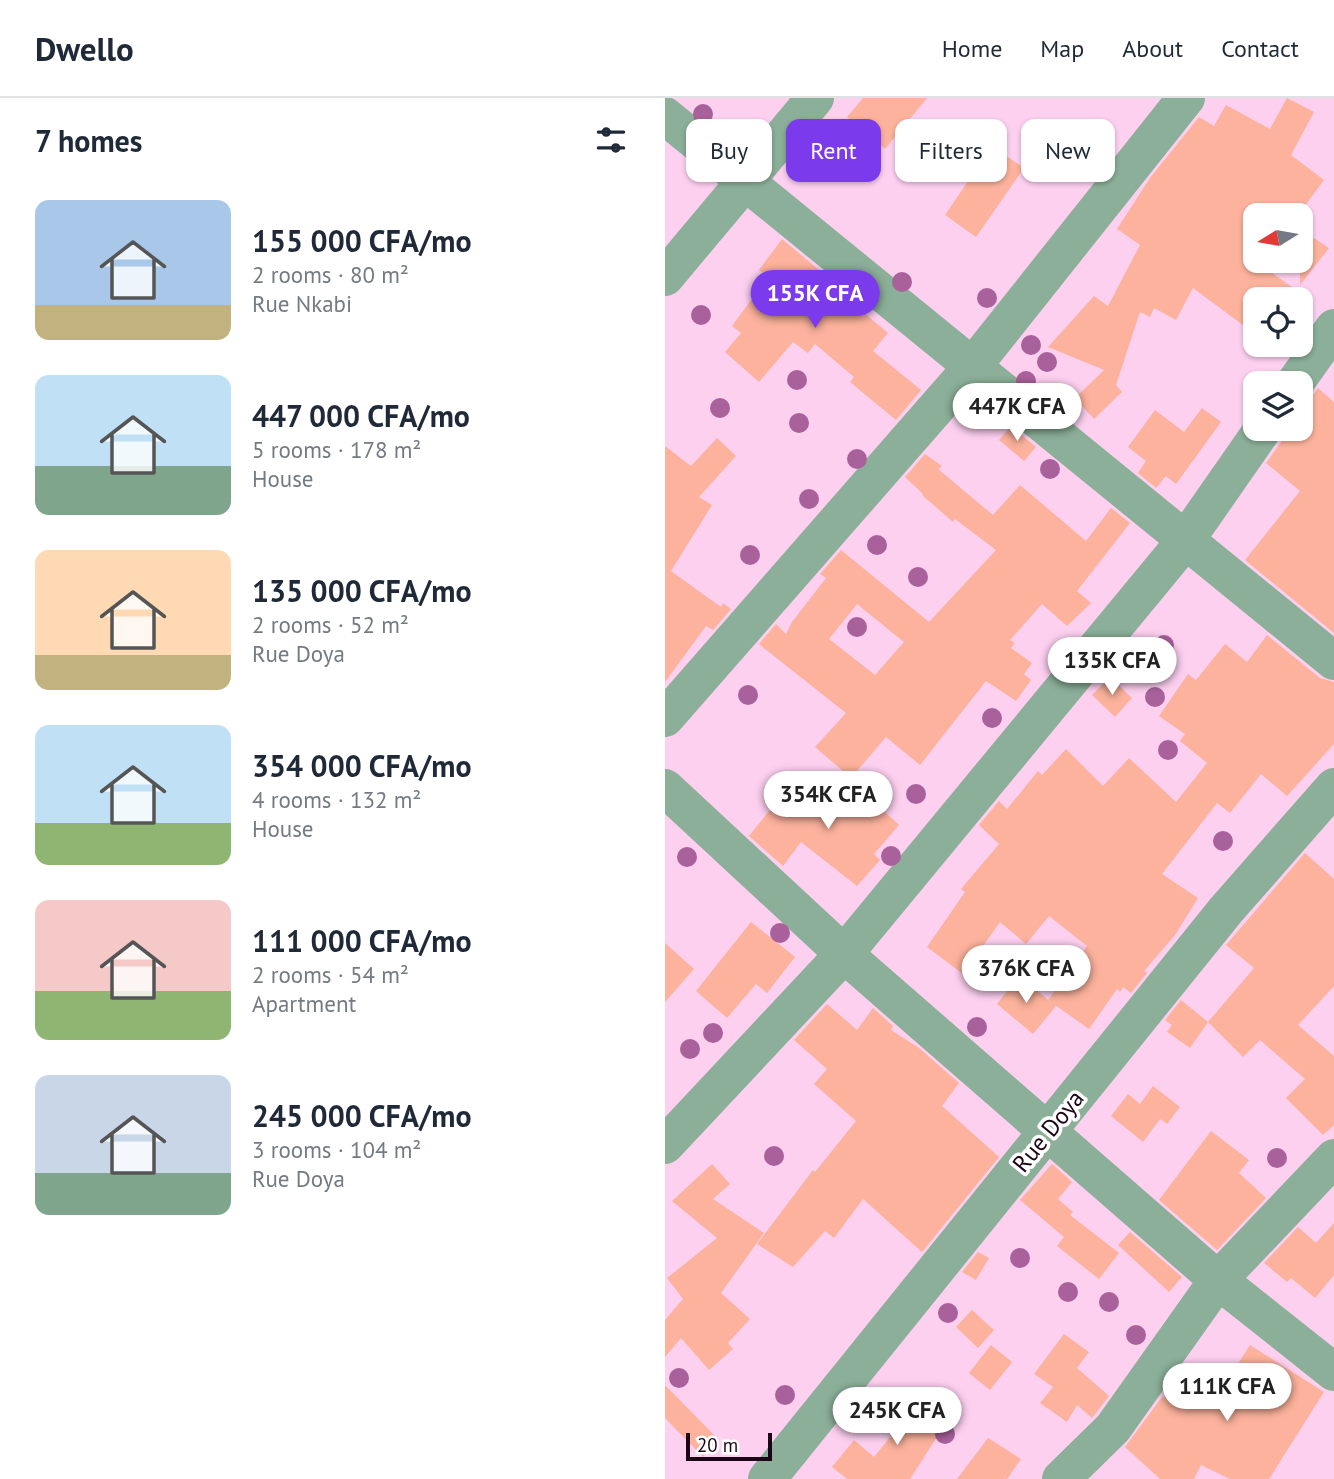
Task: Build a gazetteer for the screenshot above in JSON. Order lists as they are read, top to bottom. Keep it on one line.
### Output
{"streets":{"street":["Rue Doya"]},"scale_bar":"20 m","north":"left","page":{"header":"Dwello","nav":["Home","Map","About","Contact"],"heading":"7 homes","chip":["Buy","Rent","Filters","New"],"list":[{"name":"155 000 CFA/mo","note":"2 rooms · 80 m² · Rue Nkabi"},{"name":"447 000 CFA/mo","note":"5 rooms · 178 m² · House"},{"name":"135 000 CFA/mo","note":"2 rooms · 52 m² · Rue Doya"},{"name":"354 000 CFA/mo","note":"4 rooms · 132 m² · House"},{"name":"111 000 CFA/mo","note":"2 rooms · 54 m² · Apartment"},{"name":"245 000 CFA/mo","note":"3 rooms · 104 m² · Rue Doya"}],"price":["155K CFA","447K CFA","135K CFA","354K CFA","376K CFA","111K CFA","245K CFA"],"scale":"20 m"}}
